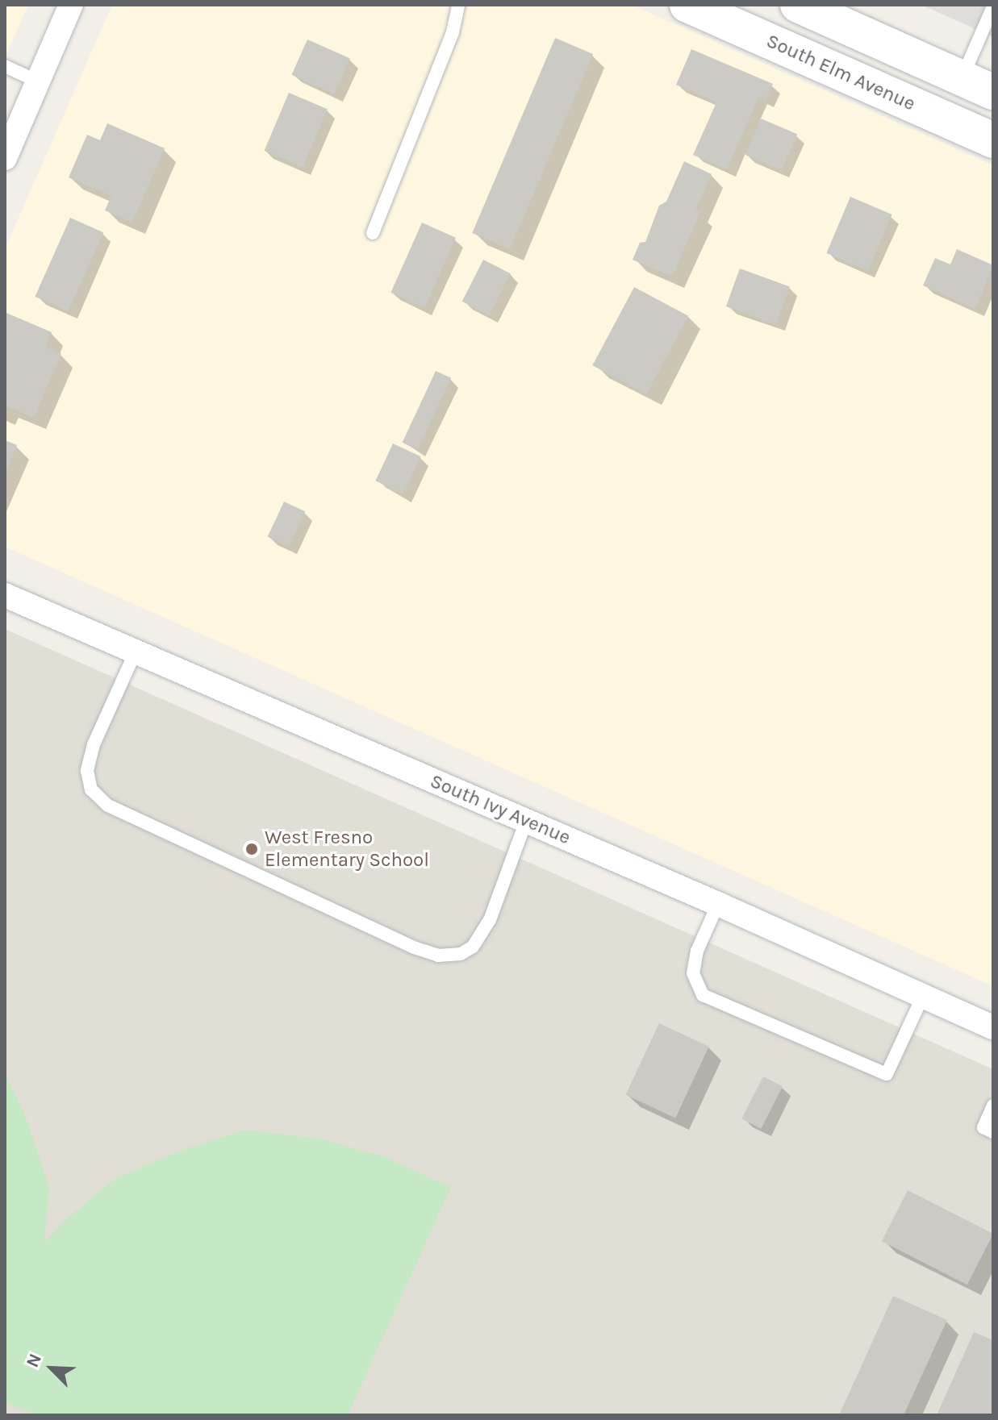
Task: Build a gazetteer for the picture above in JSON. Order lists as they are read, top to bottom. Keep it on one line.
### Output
{"streets":{"main road":["South Elm Avenue"],"street":["South Ivy Avenue"]},"places":["West Fresno Elementary School"],"north":"top left"}
